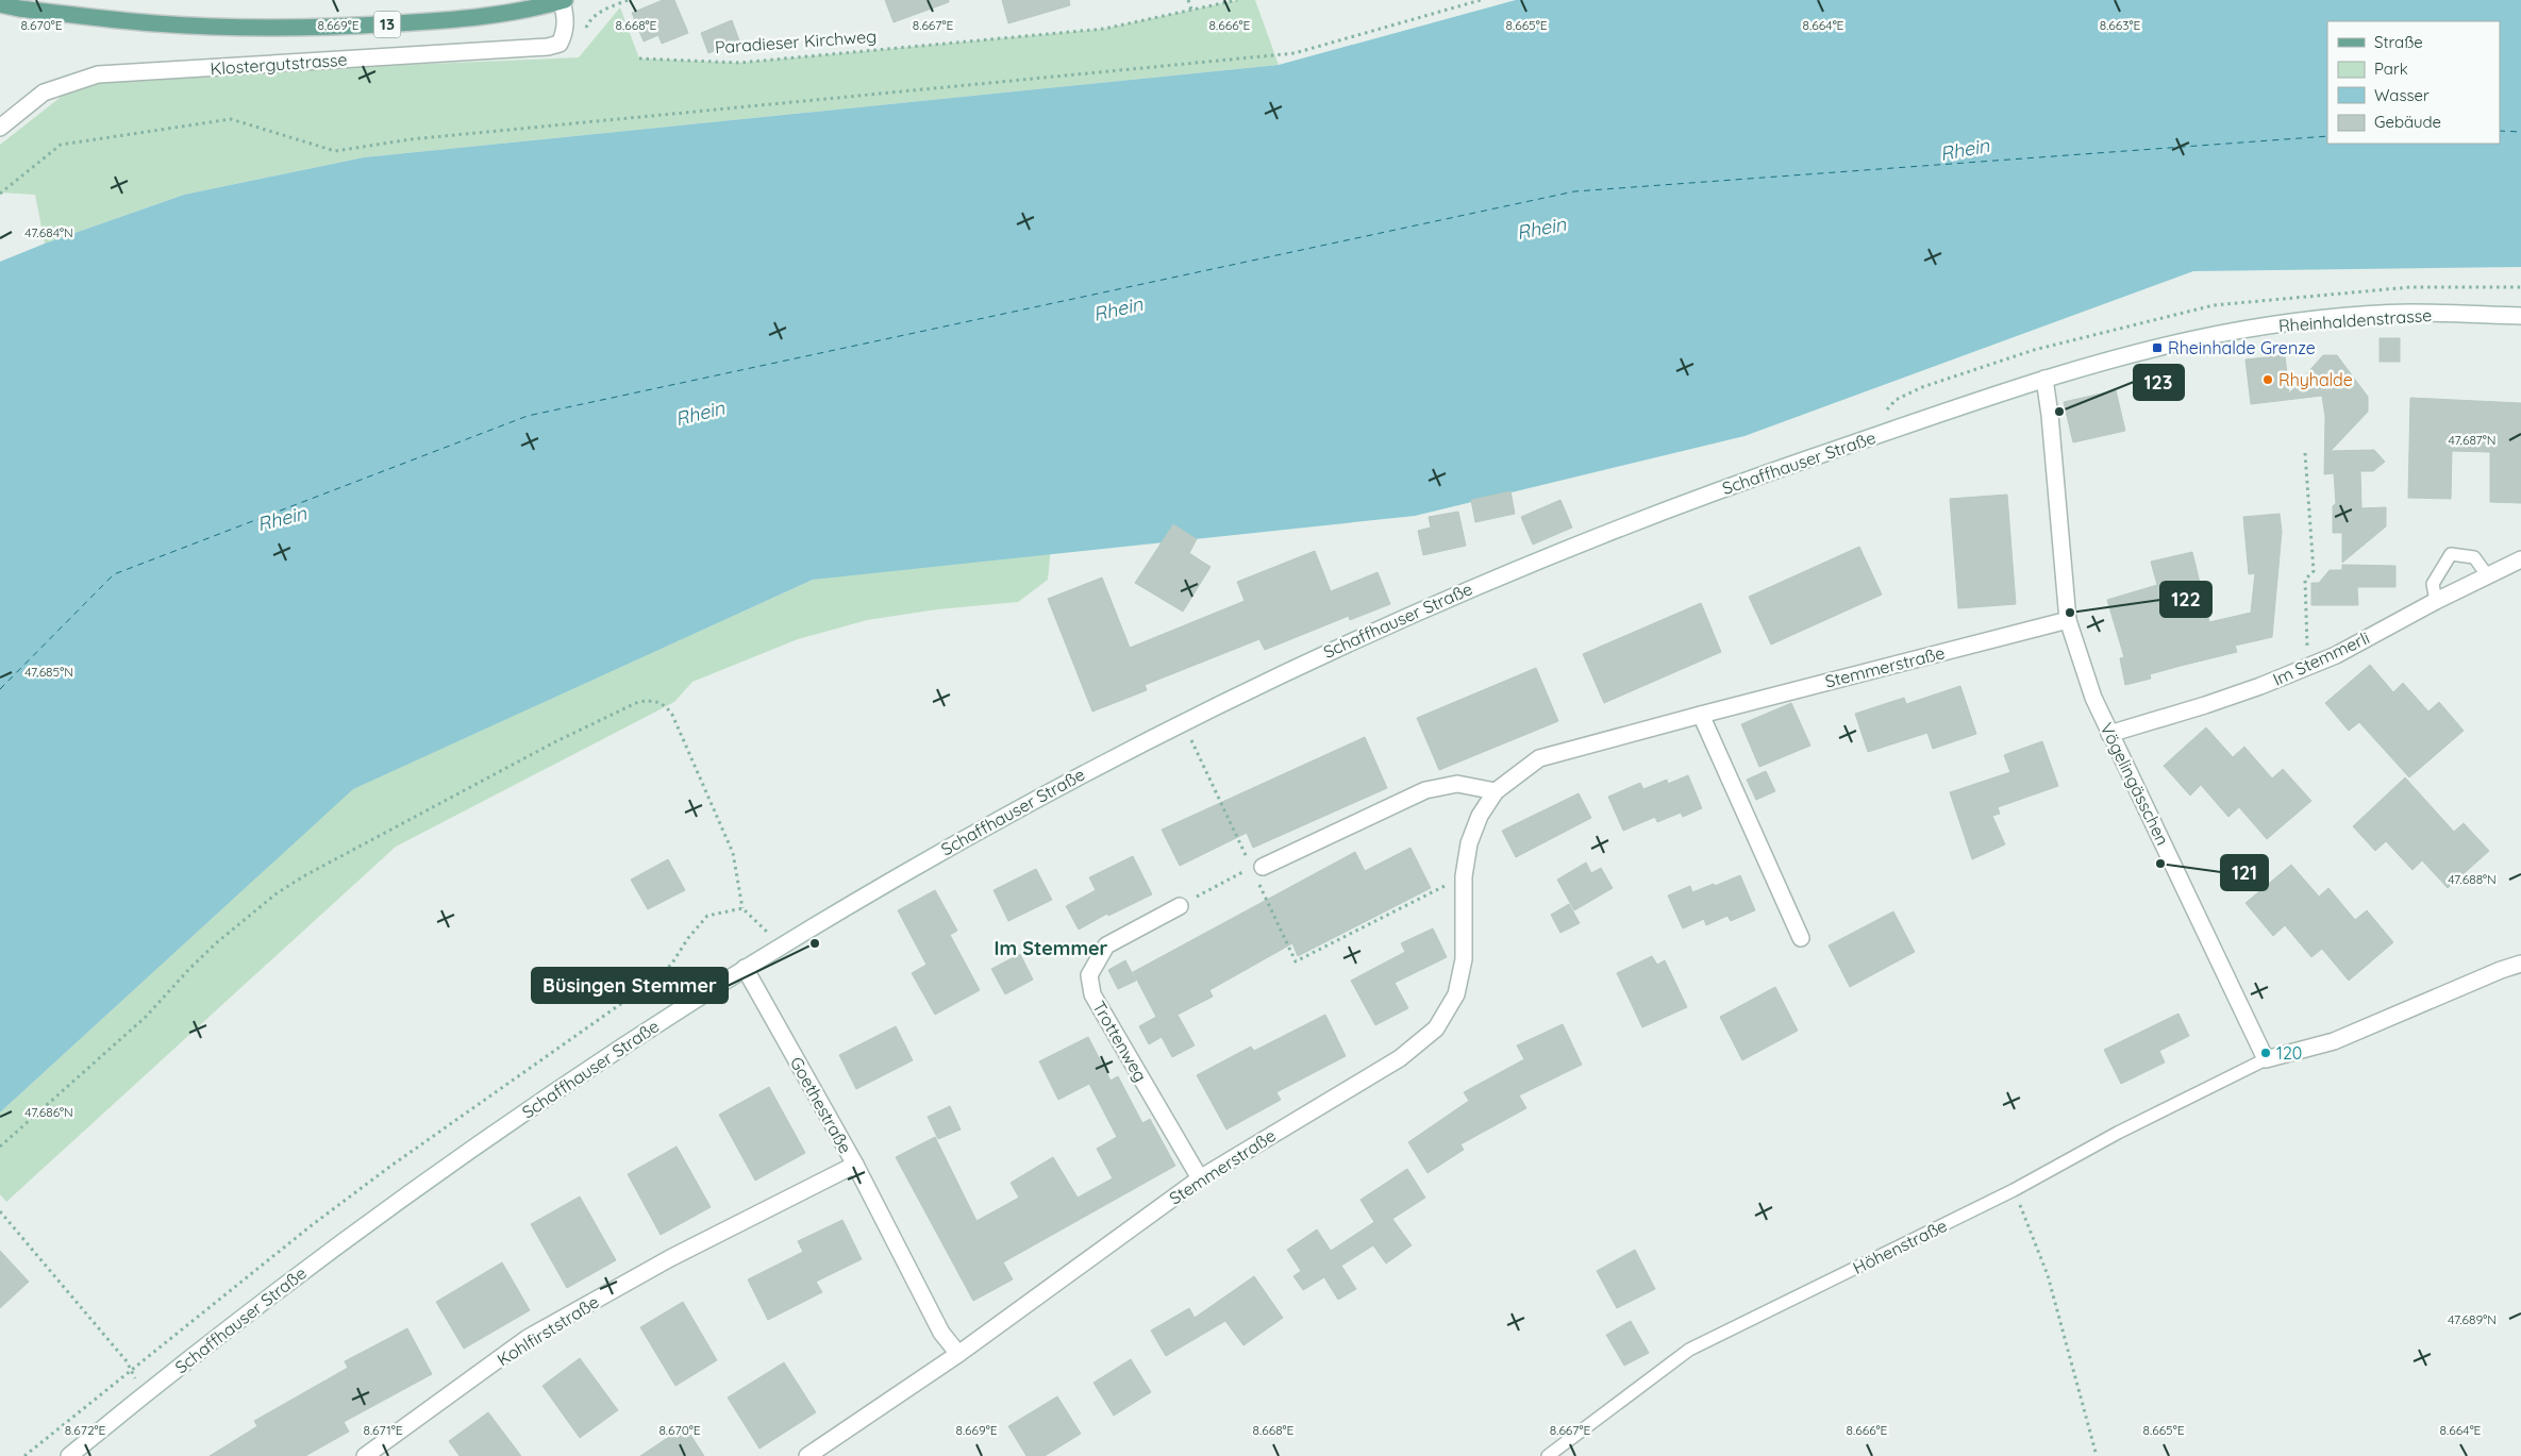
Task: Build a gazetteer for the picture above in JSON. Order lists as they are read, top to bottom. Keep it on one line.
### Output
{"streets":{"main road":["13"],"street":["Klostergutstrasse","Rheinhaldenstrasse","Schaffhauser Straße","Im Stemmerli","Stemmerstraße","Vögelingässchen","Trottenweg","Goethestraße","Kohlfirststraße"],"lane":["Höhenstraße"],"path":["Paradieser Kirchweg"]},"crossings":[["13","Klostergutstrasse"],["Rheinhaldenstrasse","Schaffhauser Straße"],["Schaffhauser Straße","Vögelingässchen"],["Schaffhauser Straße","Goethestraße"],["Im Stemmerli","Vögelingässchen"],["Stemmerstraße","Vögelingässchen"],["Stemmerstraße","Trottenweg"],["Stemmerstraße","Goethestraße"],["Vögelingässchen","Höhenstraße"],["Goethestraße","Kohlfirststraße"]],"districts":["Im Stemmer"],"water":["Rhein"],"places":{"transit":["Rheinhalde Grenze"],"other":["Rhyhalde","123","122","121","Büsingen Stemmer","120"]},"legend":["Straße","Park","Wasser","Gebäude"],"coordinates":["8.670°E","8.669°E","8.668°E","8.667°E","8.666°E","8.665°E","8.664°E","8.663°E","47.684°N","47.687°N","47.685°N","47.688°N","47.686°N","47.689°N","8.672°E","8.671°E"]}
